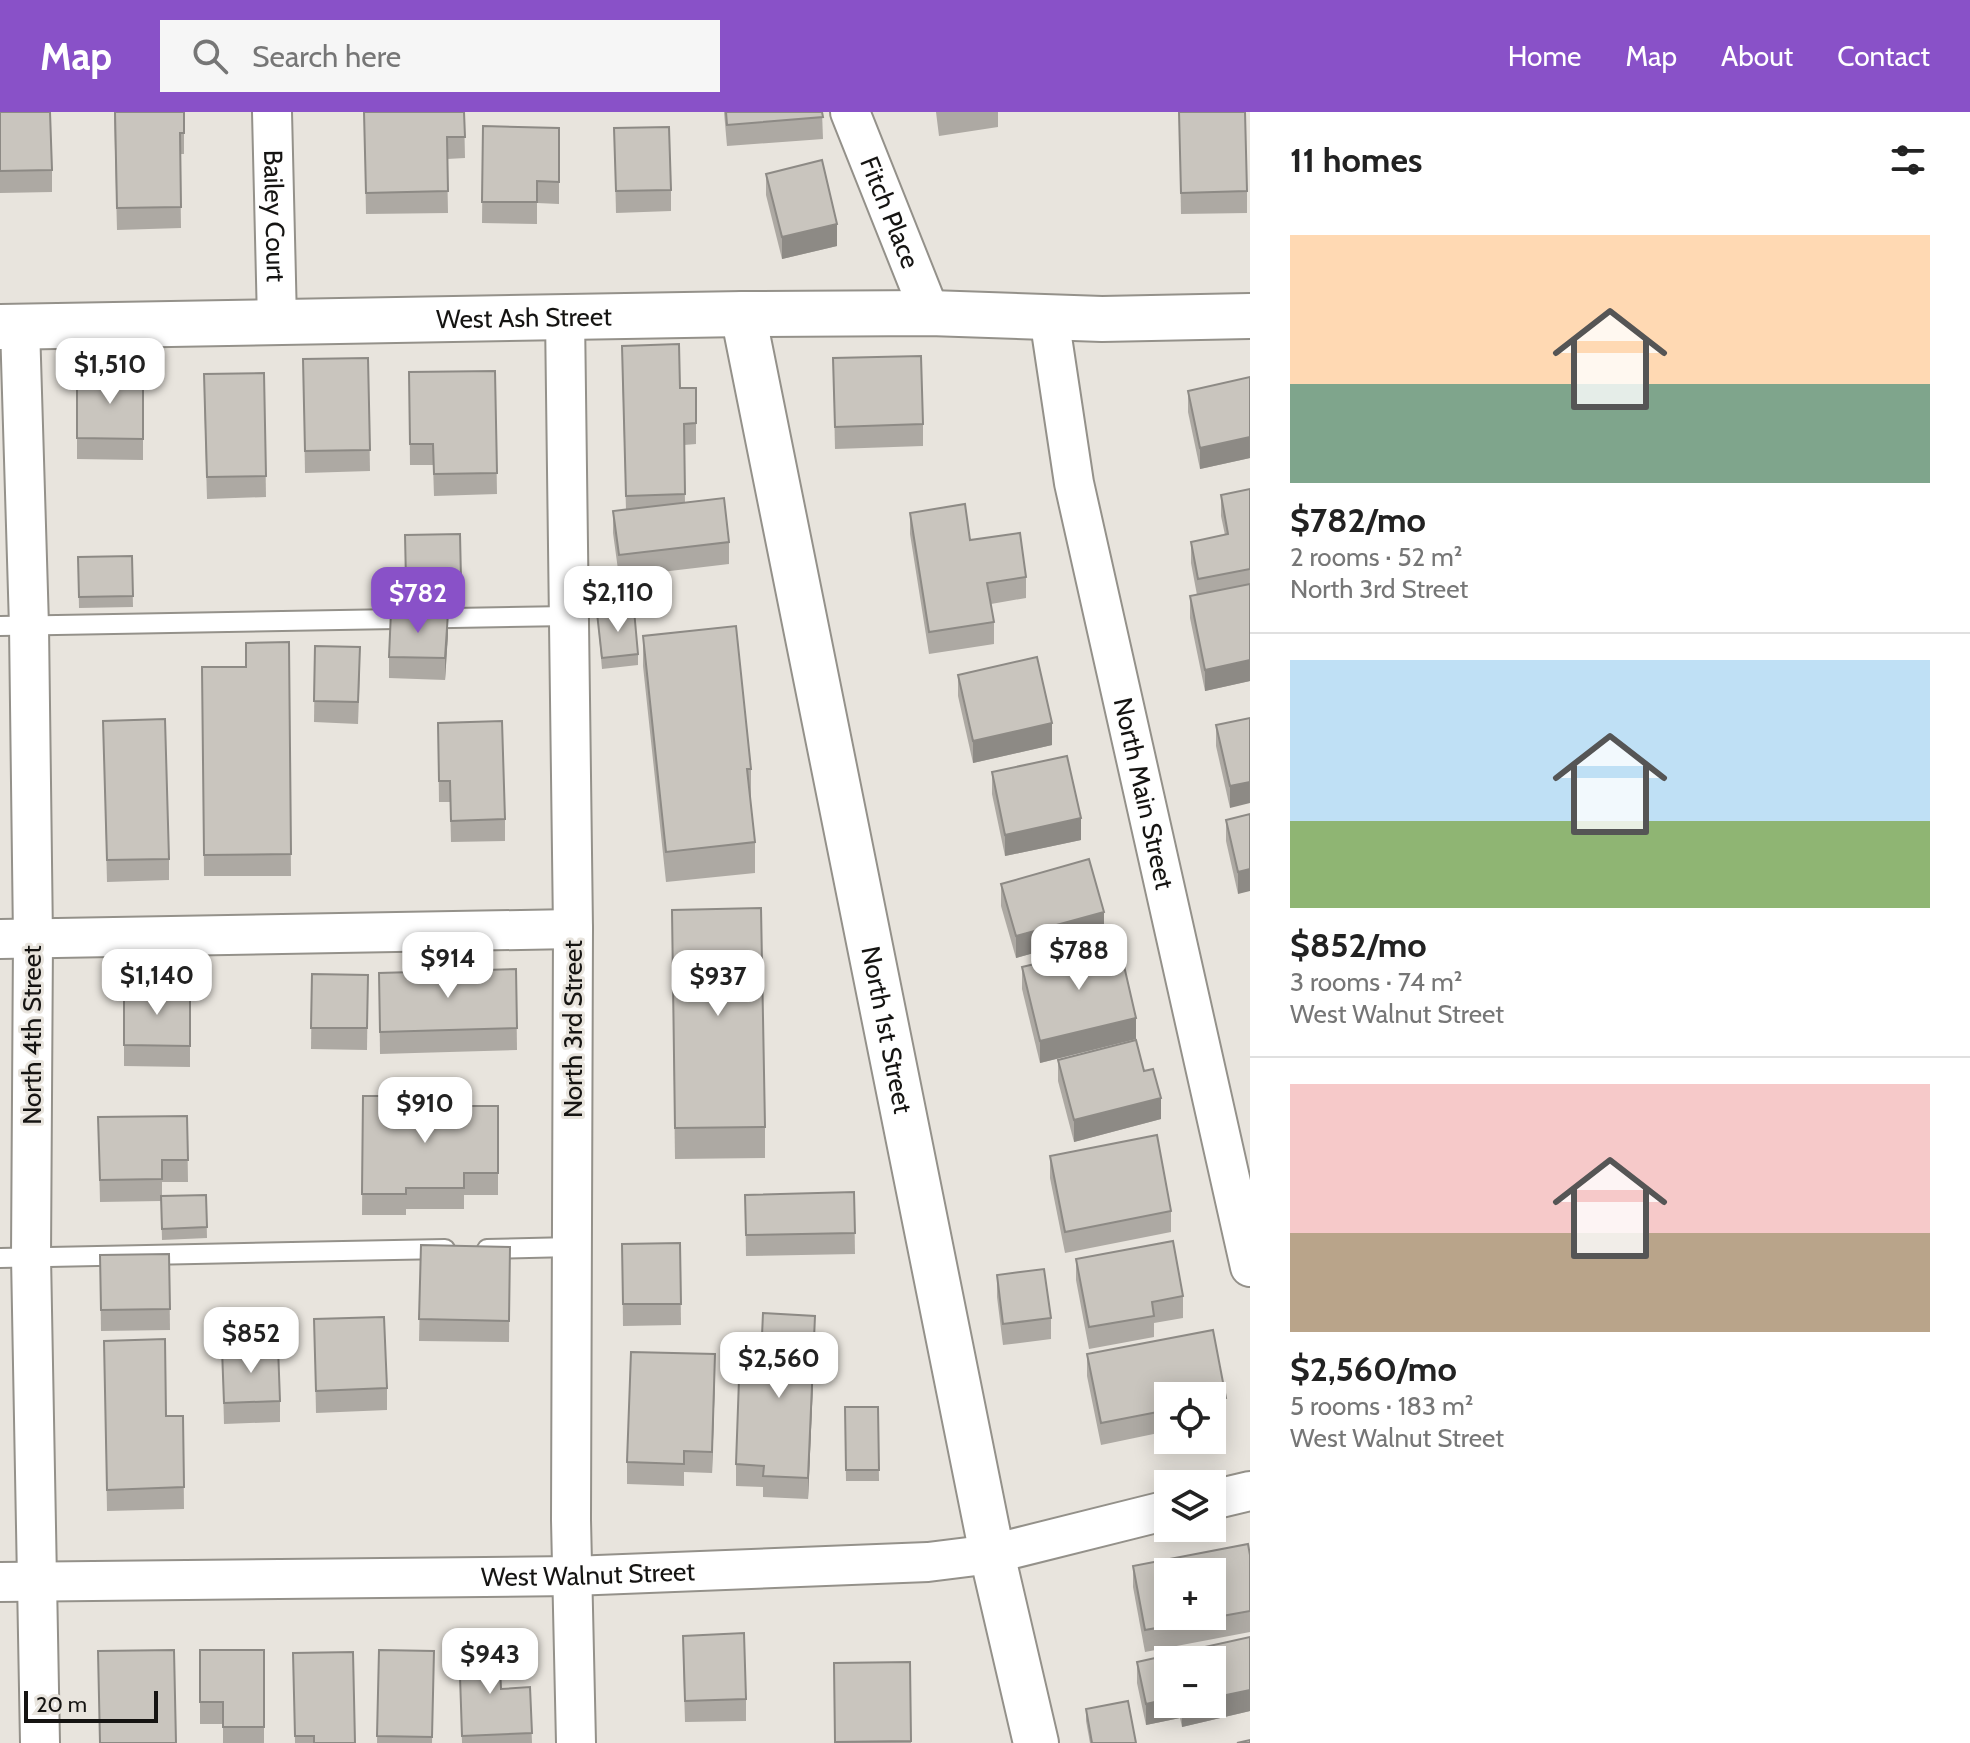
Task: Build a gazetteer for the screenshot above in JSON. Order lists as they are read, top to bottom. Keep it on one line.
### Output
{"streets":{"street":["Fitch Place","Bailey Court","West Ash Street","North Main Street","North 3rd Street","North 1st Street","North 4th Street","West Walnut Street"]},"crossings":[["Fitch Place","West Ash Street"],["Bailey Court","West Ash Street"],["West Ash Street","North Main Street"],["West Ash Street","North 3rd Street"],["West Ash Street","North 1st Street"],["West Ash Street","North 4th Street"],["North 3rd Street","West Walnut Street"],["North 1st Street","West Walnut Street"],["North 4th Street","West Walnut Street"]],"scale_bar":"20 m","page":{"header":"Map","search":"Search here","nav":["Home","Map","About","Contact"],"heading":"11 homes","list":[{"name":"$782/mo","note":"2 rooms · 52 m² · North 3rd Street"},{"name":"$852/mo","note":"3 rooms · 74 m² · West Walnut Street"},{"name":"$2,560/mo","note":"5 rooms · 183 m² · West Walnut Street"}],"price":["$1,510","$2,110","$782","$788","$914","$1,140","$937","$910","$852","$2,560","$943"],"map_buttons":["+","−"],"scale":"20 m"}}
